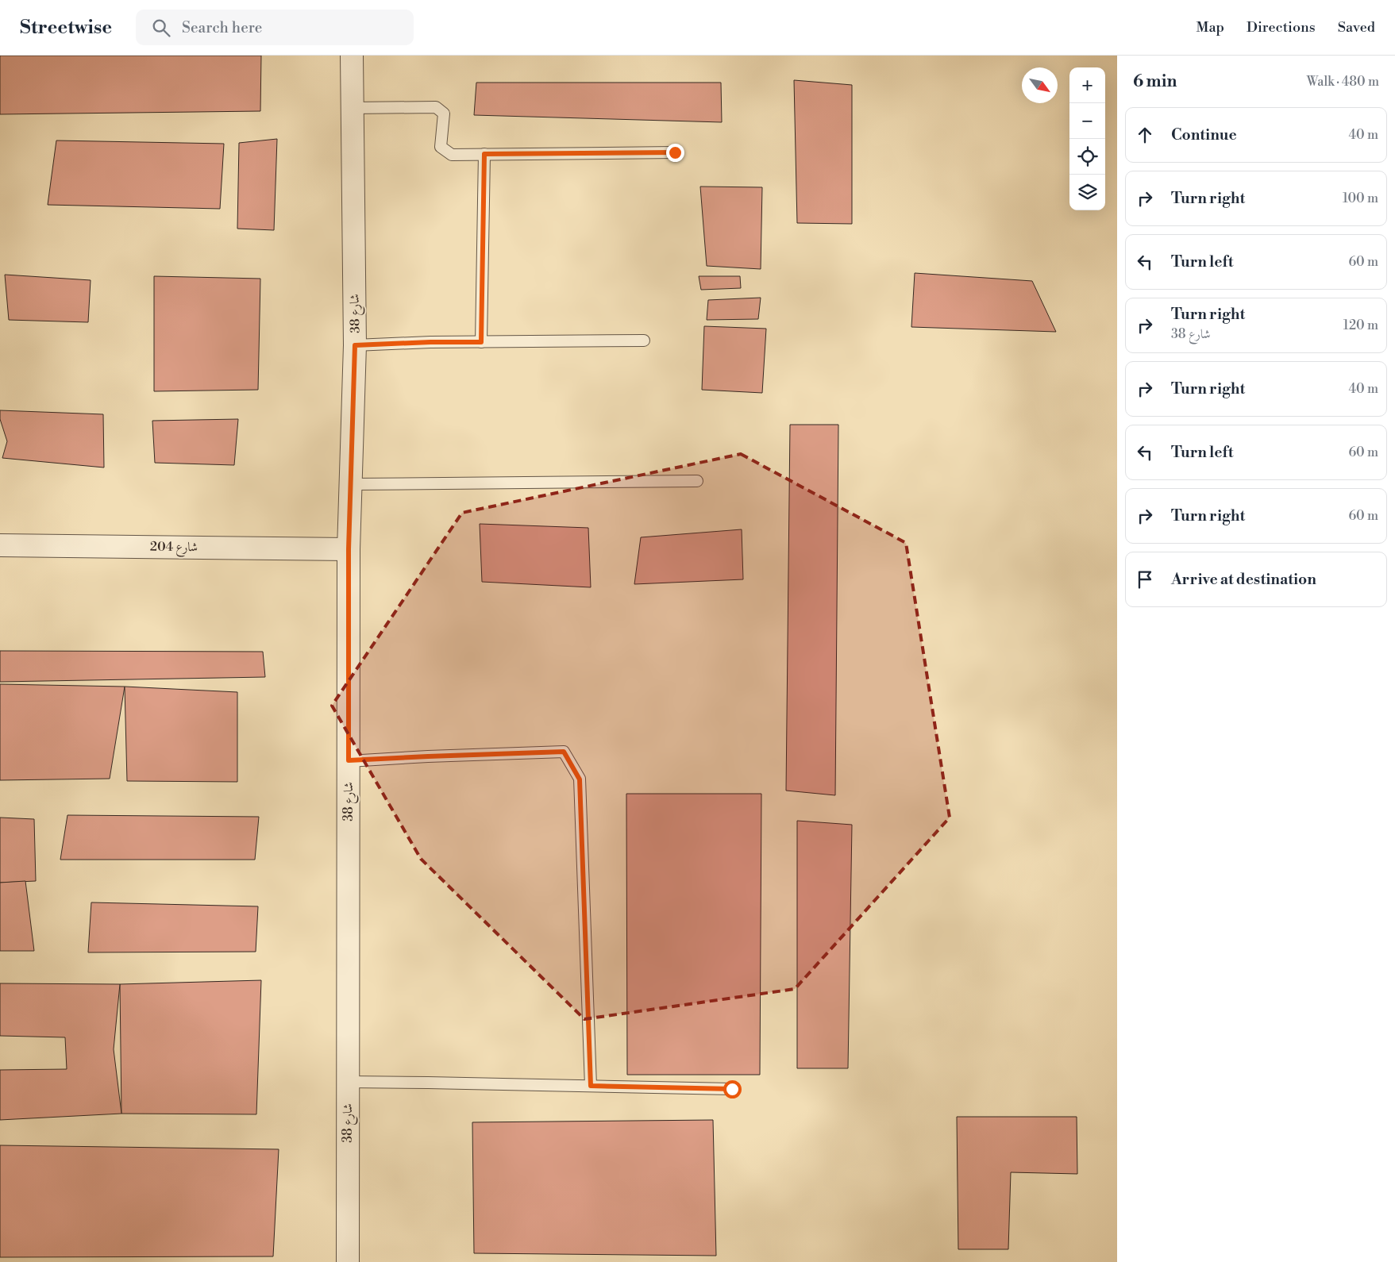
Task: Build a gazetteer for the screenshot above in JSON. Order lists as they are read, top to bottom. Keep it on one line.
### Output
{"streets":{"street":["شارع 38","شارع 204"]},"crossings":[["شارع 38","شارع 204"]],"north":"bottom right","page":{"header":"Streetwise","search":"Search here","nav":["Map","Directions","Saved"],"heading":["6 min","Walk · 480 m"],"map_buttons":["+","−"],"list":[["Continue","40 m"],["Turn right","100 m"],["Turn left","60 m"],["Turn right","شارع 38","120 m"],["Turn right","40 m"],["Turn left","60 m"],["Turn right","60 m"],"Arrive at destination"]}}
